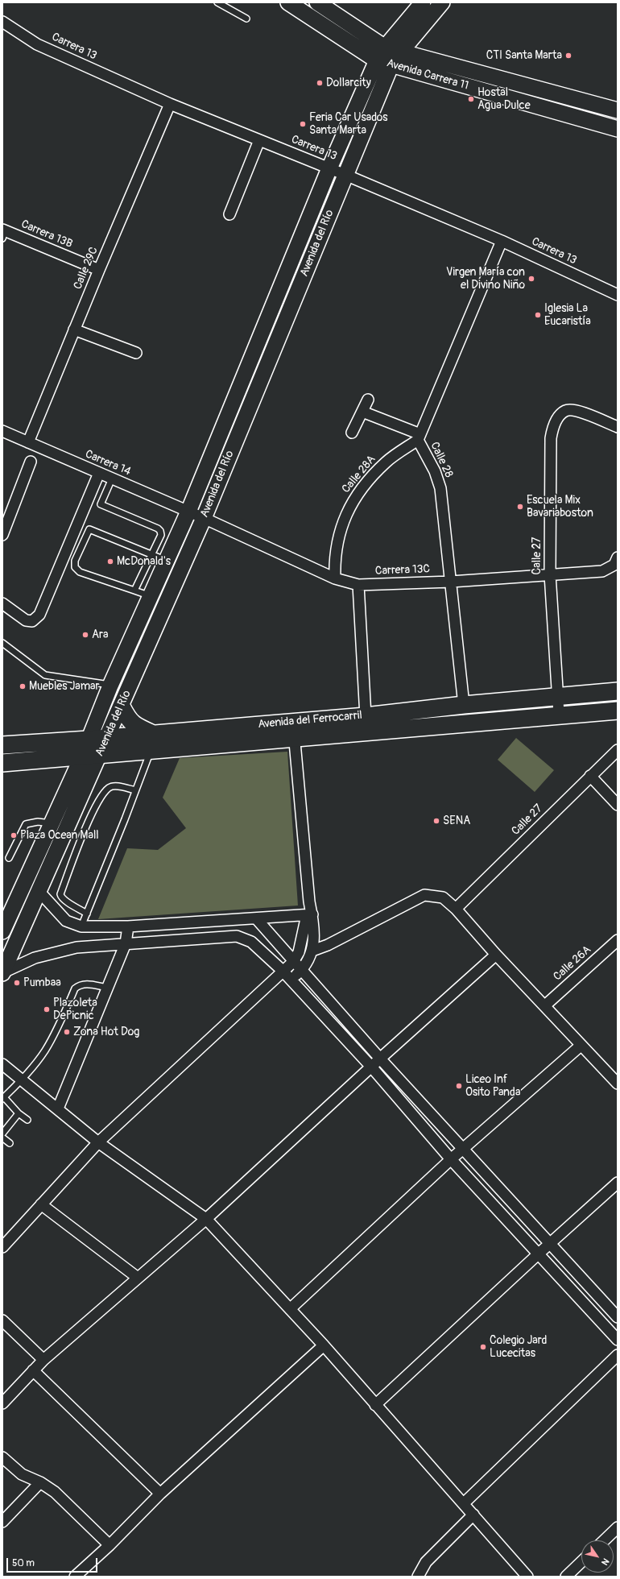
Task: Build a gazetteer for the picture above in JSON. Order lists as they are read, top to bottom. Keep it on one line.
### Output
{"streets":{"main road":["Avenida Carrera 11","Avenida del Río","Avenida del Ferrocarril"],"street":["Carrera 13","Carrera 13B","Calle 29C","Calle 28","Carrera 14","Calle 28A","Calle 27","Carrera 13C","Calle 26A"]},"crossings":[["Carrera 13","Avenida del Río"],["Carrera 13","Calle 29C"],["Carrera 13","Calle 28"],["Avenida Carrera 11","Avenida del Río"],["Carrera 13B","Calle 29C"],["Avenida del Río","Carrera 14"],["Avenida del Río","Carrera 13C"],["Avenida del Río","Avenida del Ferrocarril"],["Calle 29C","Carrera 14"],["Calle 28","Calle 28A"],["Calle 28","Carrera 13C"],["Calle 28","Avenida del Ferrocarril"],["Carrera 14","Carrera 13C"],["Calle 28A","Carrera 13C"],["Calle 27","Carrera 13C"],["Calle 27","Avenida del Ferrocarril"]],"places":["CTI Santa Marta","Dollarcity","Hostal Agua Dulce","Feria Car Usados Santa Marta","Virgen María con el Divino Niño","Iglesia La Eucaristía","Escuela Mix Bavariaboston","McDonald's","Ara","Muebles Jamar","SENA","Plaza Ocean Mall","Pumbaa","Plazoleta DePicnic","Zona Hot Dog","Liceo Inf Osito Panda","Colegio Jard Lucecitas"],"scale_bar":"50 m","north":"bottom right"}
